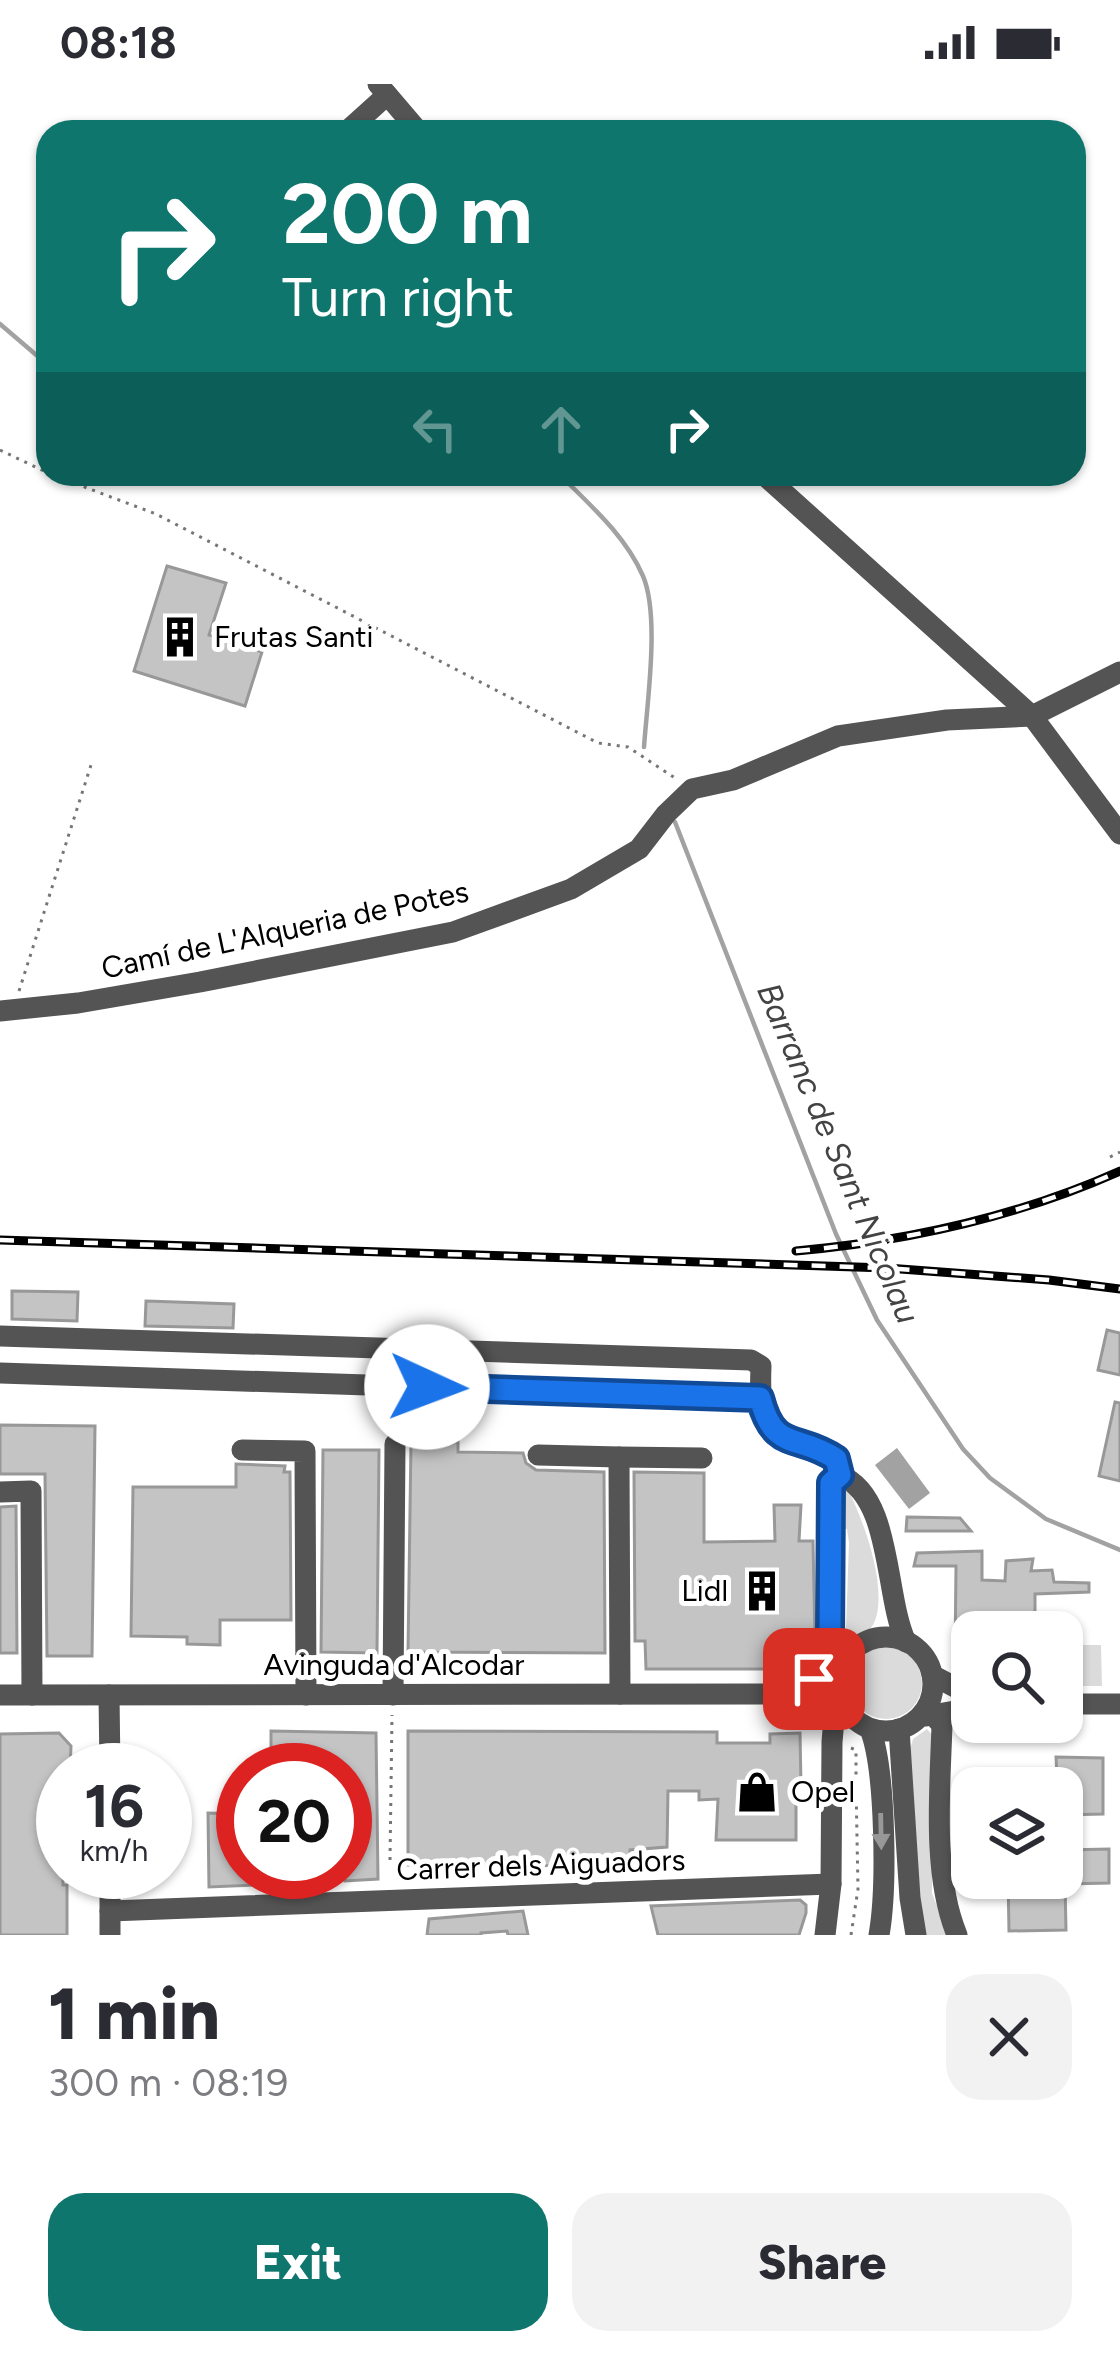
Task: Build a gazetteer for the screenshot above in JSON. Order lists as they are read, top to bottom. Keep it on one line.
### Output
{"streets":{"street":["Camí de L'Alqueria de Potes","Avinguda d'Alcodar","Carrer dels Aiguadors"]},"water":["Barranc de Sant Nicolau"],"places":{"building":["Frutas Santi","Lidl"],"shop":["Opel"]},"page":{"status":"08:18","turn":["200 m","Turn right"],"speed":"16 km/h","limit":"20","heading":["1 min","300 m · 08:19"],"buttons":["Exit","Share"]}}
